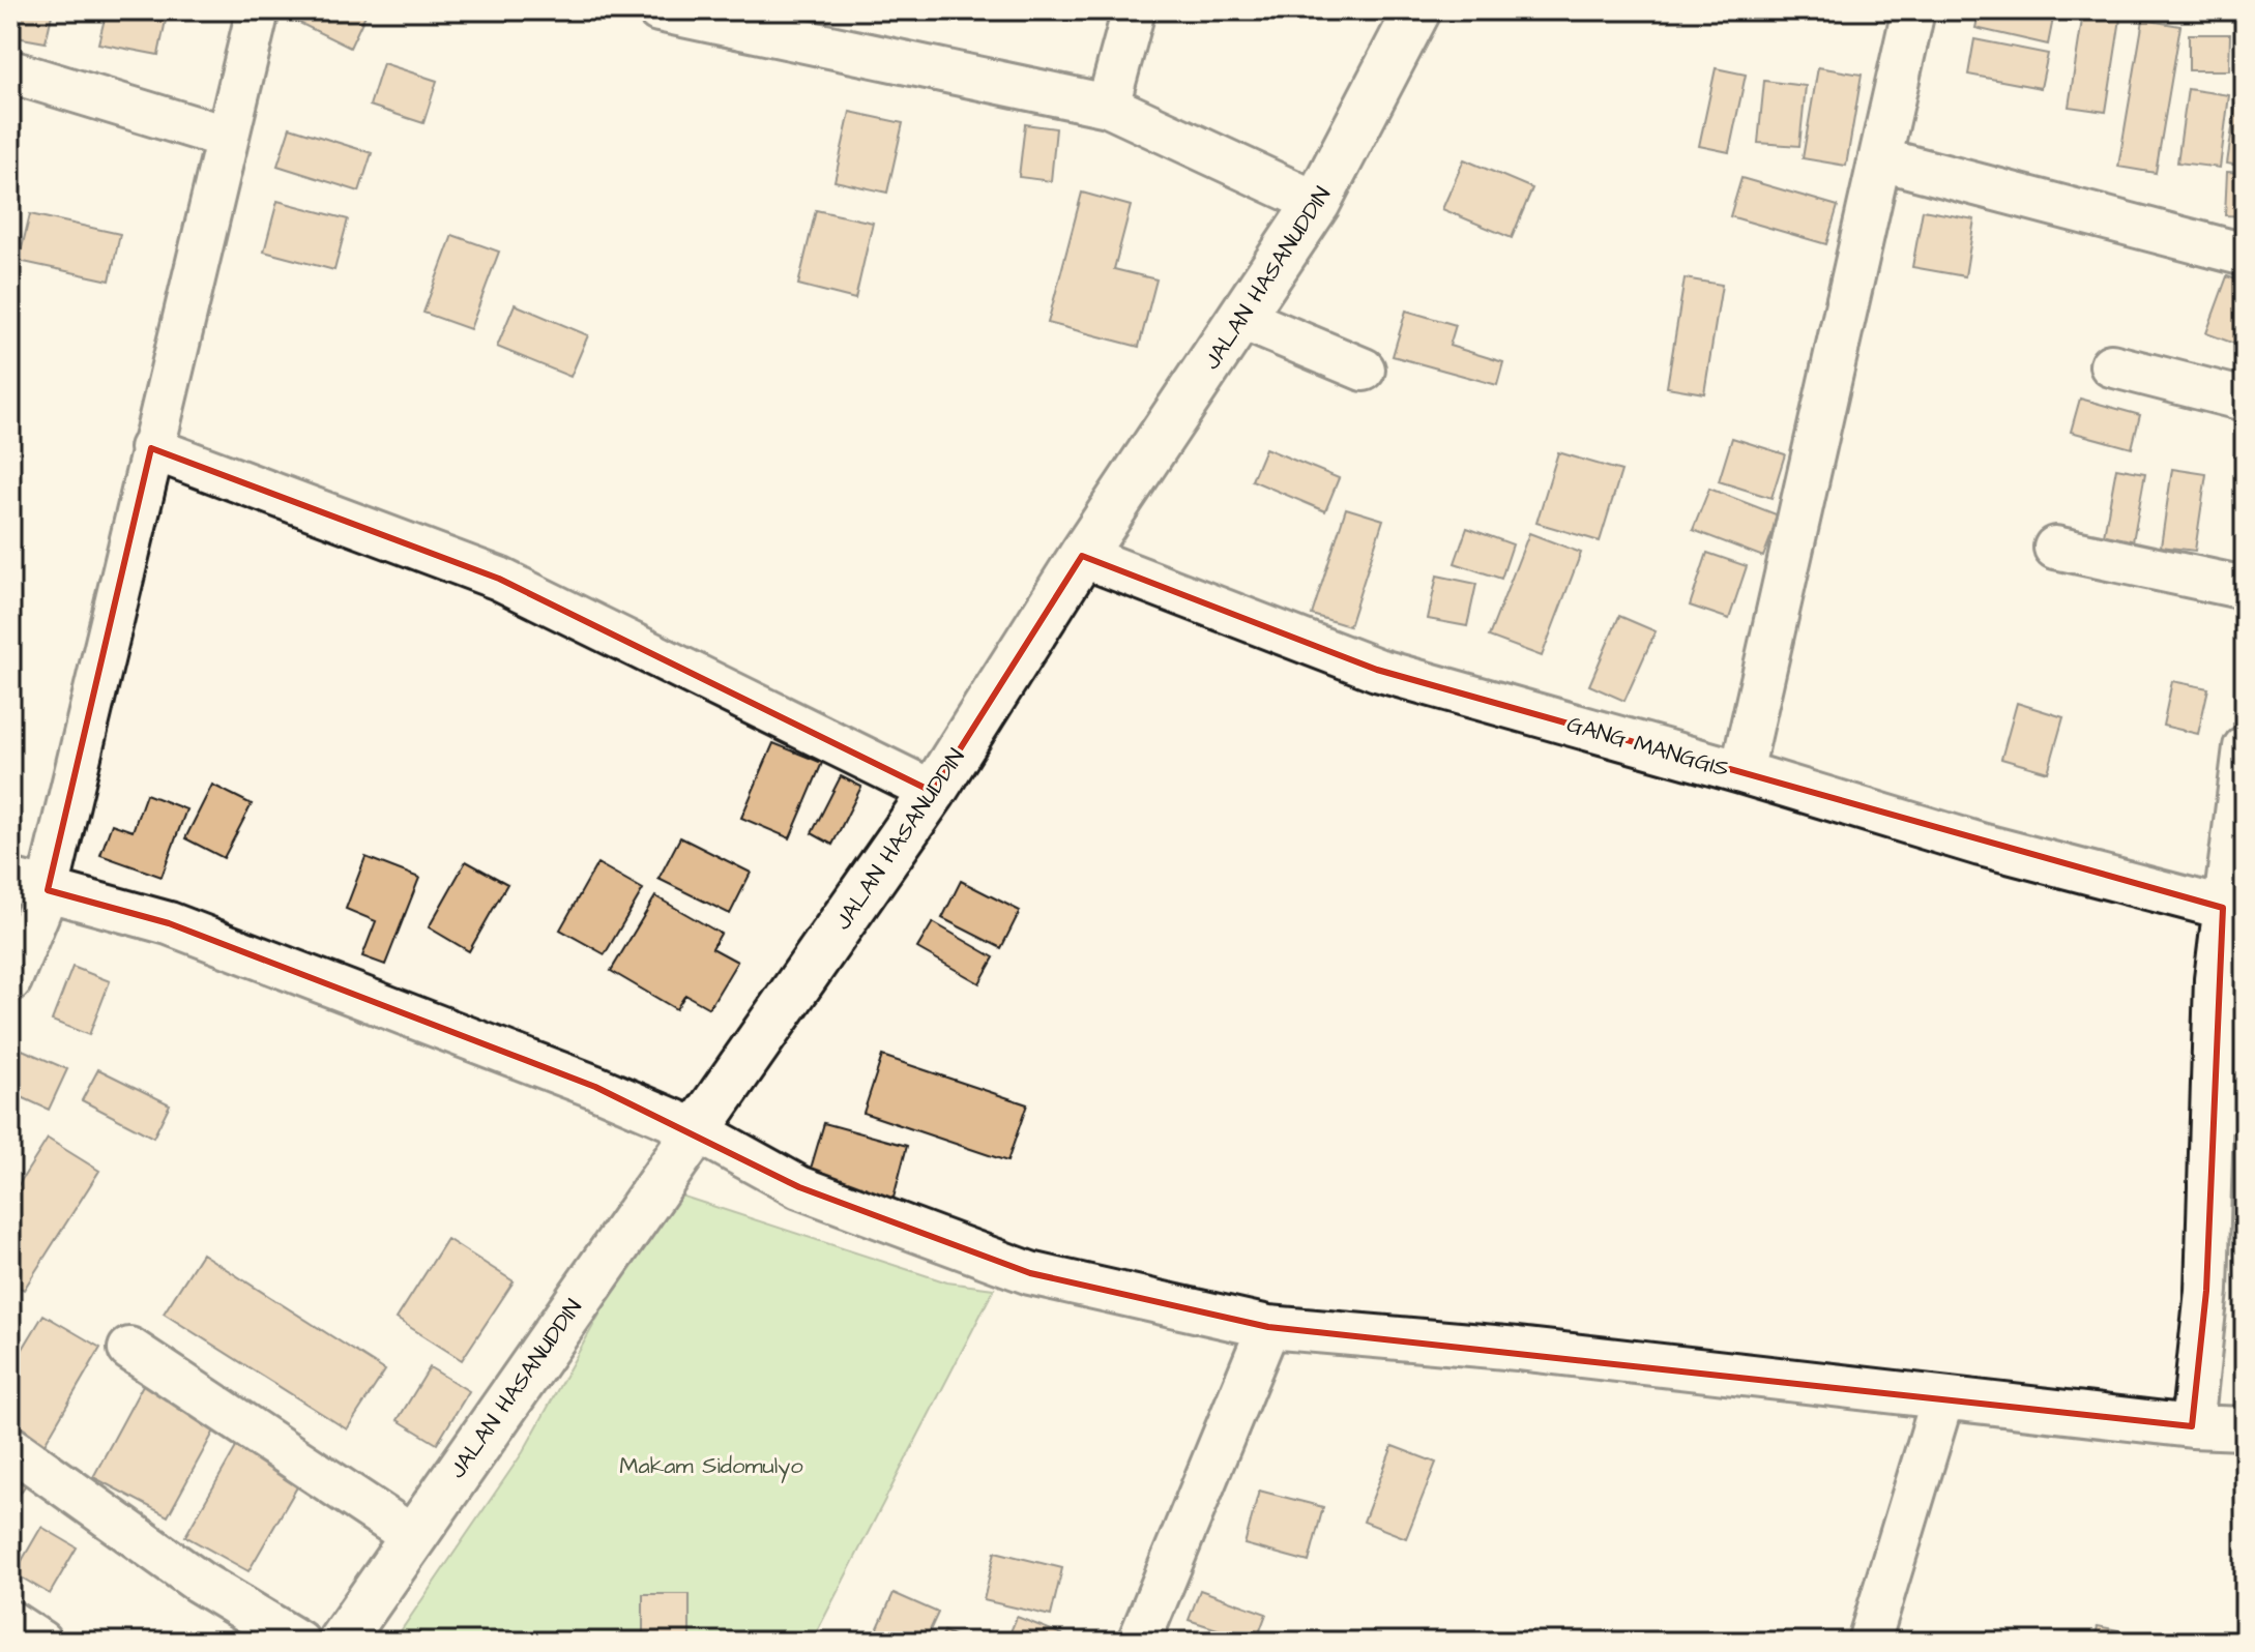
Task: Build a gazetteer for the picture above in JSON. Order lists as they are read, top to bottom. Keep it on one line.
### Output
{"streets":{"main road":["JALAN HASANUDDIN"],"street":["GANG MANGGIS"]},"crossings":[["JALAN HASANUDDIN","GANG MANGGIS"]],"parks":["Makam Sidomulyo"]}
